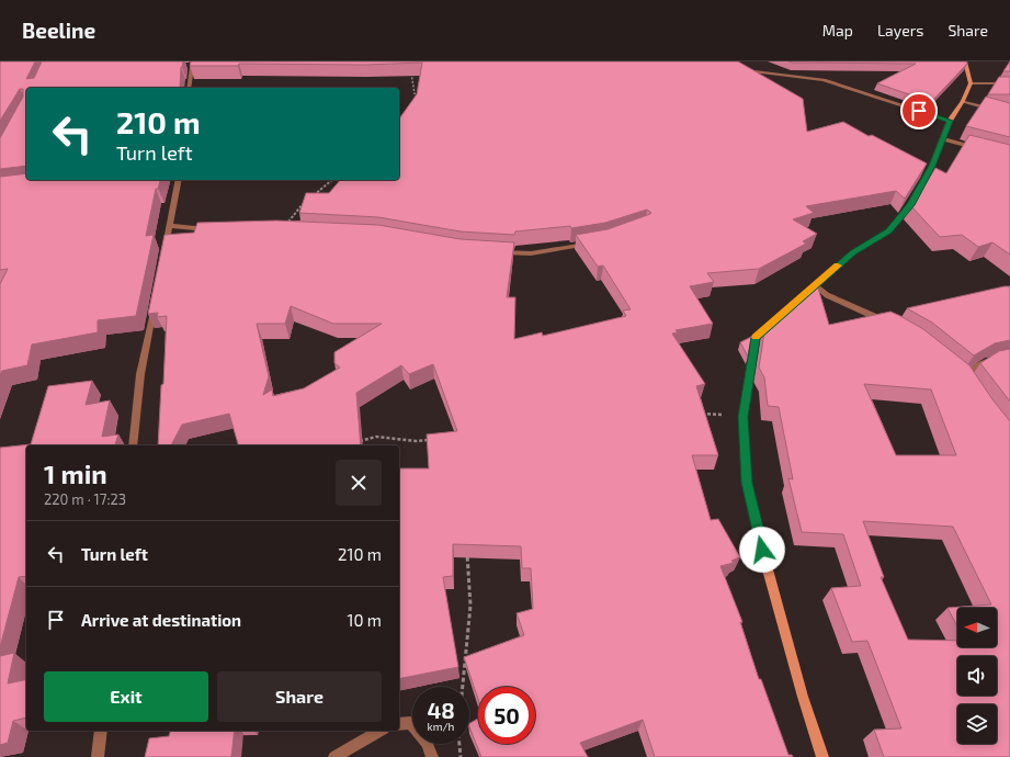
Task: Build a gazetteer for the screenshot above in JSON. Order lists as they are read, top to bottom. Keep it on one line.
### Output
{"north":"left","page":{"header":"Beeline","nav":["Map","Layers","Share"],"turn":["210 m","Turn left"],"heading":["1 min","220 m · 17:23"],"list":[{"name":"Turn left","value":"210 m"},{"name":"Arrive at destination","value":"10 m"}],"buttons":["Exit","Share"],"speed":"48 km/h","limit":"50"}}
